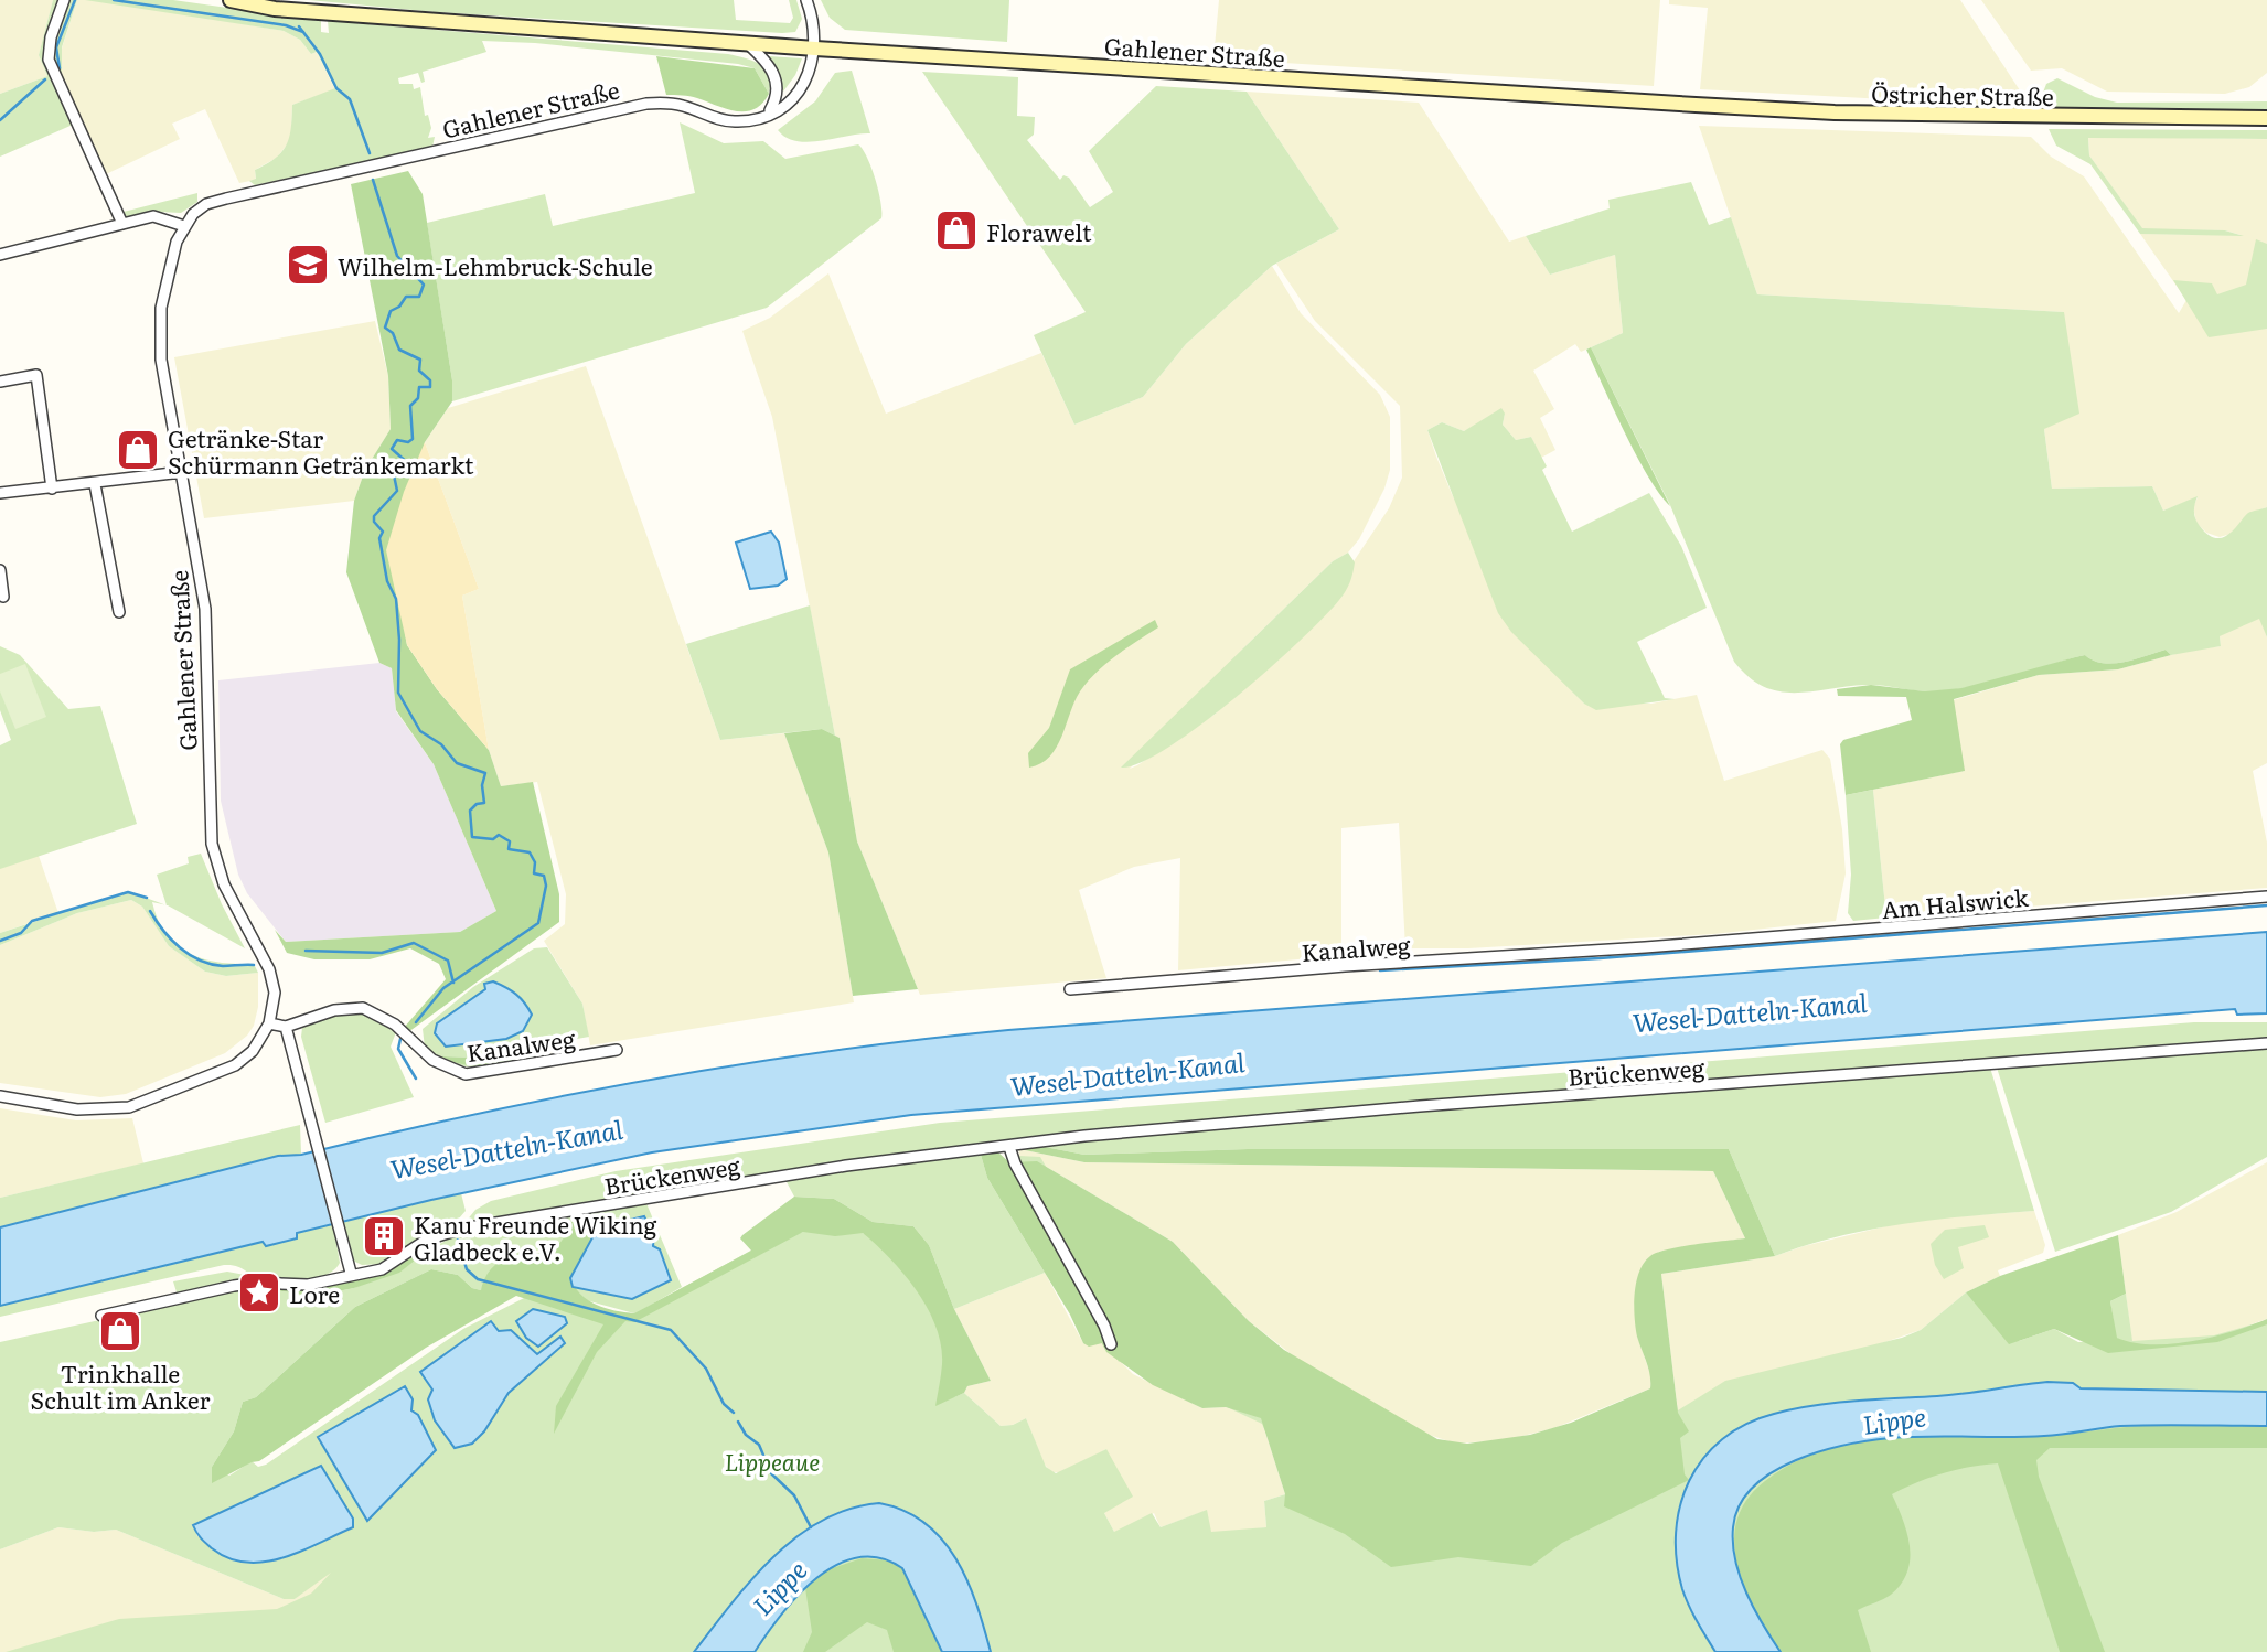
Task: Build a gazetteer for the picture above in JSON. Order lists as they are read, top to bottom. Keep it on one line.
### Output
{"streets":{"main road":["Gahlener Straße","Östricher Straße"],"street":["Am Halswick","Kanalweg","Brückenweg"]},"crossings":[["Gahlener Straße","Östricher Straße"],["Gahlener Straße","Kanalweg"],["Am Halswick","Kanalweg"]],"water":["Wesel-Datteln-Kanal","Lippe"],"parks":["Lippeaue"],"places":{"shop":["Florawelt","Getränke-Star Schürmann Getränkemarkt","Trinkhalle Schult im Anker"],"school or university":["Wilhelm-Lehmbruck-Schule"],"building":["Kanu Freunde Wiking Gladbeck e.V."],"place":["Lore"]}}
